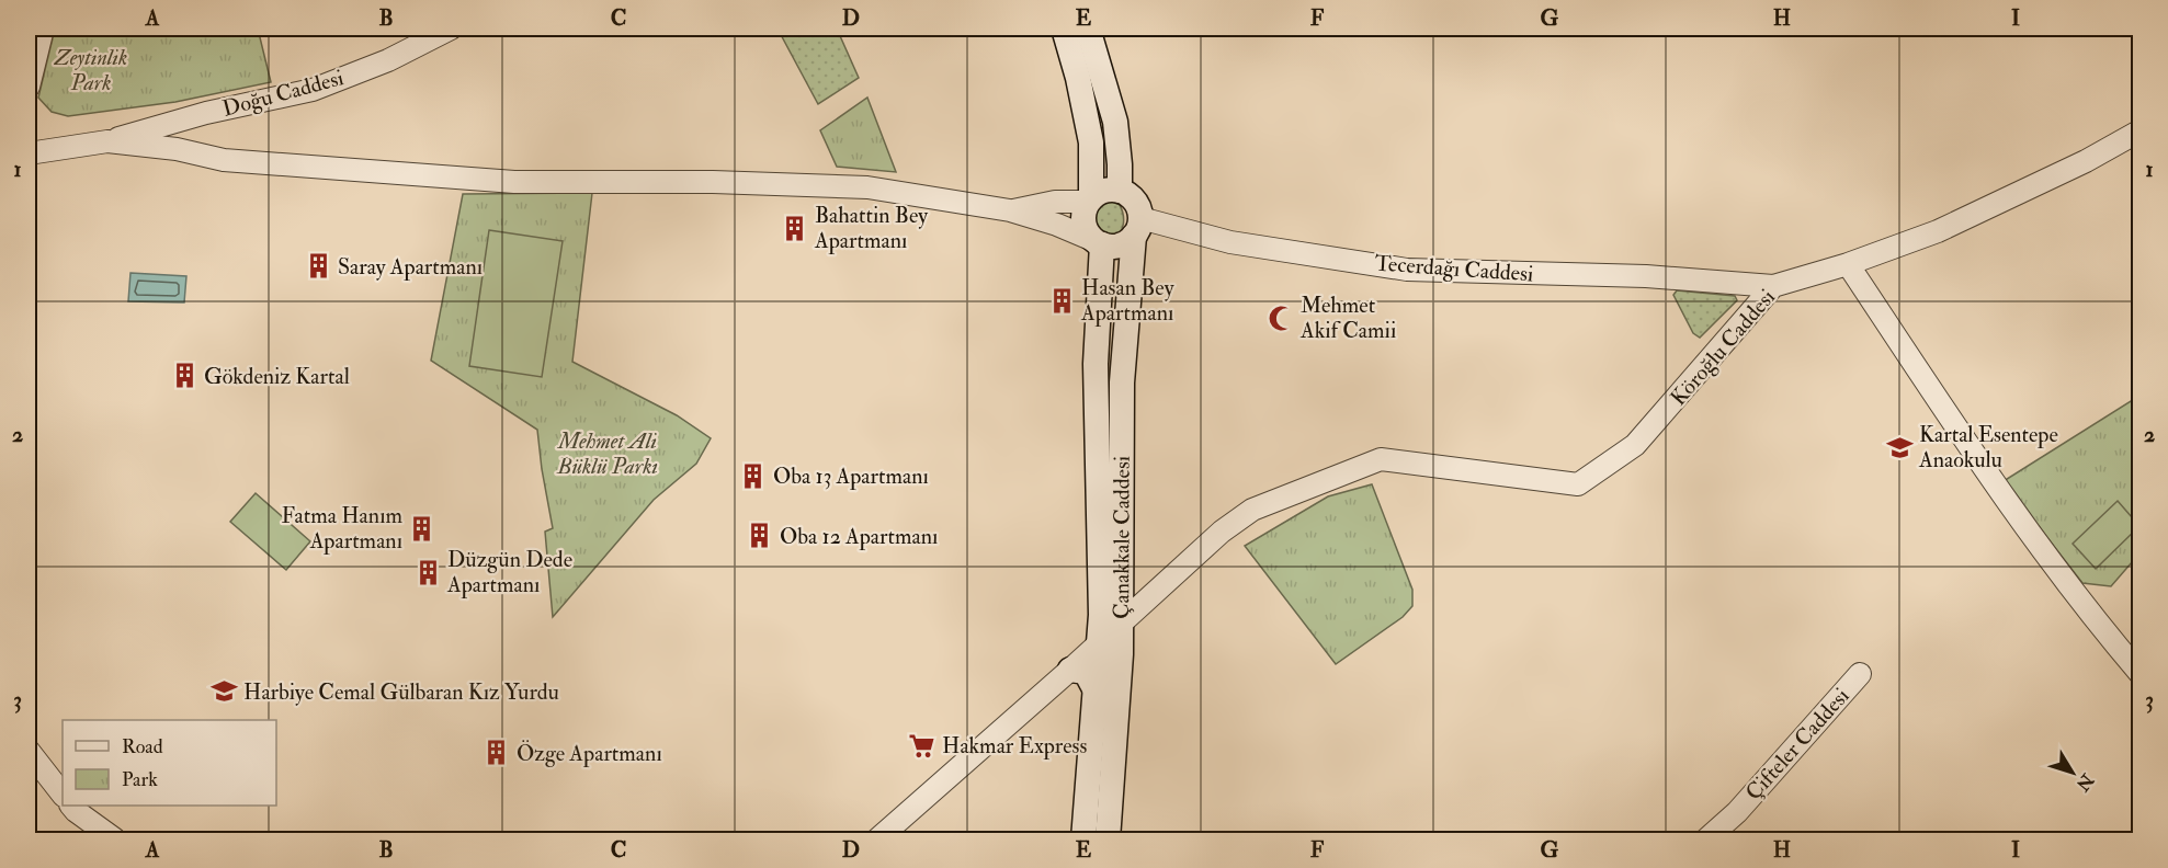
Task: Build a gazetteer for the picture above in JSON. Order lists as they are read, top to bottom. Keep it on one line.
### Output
{"streets":{"main road":["Çanakkale Caddesi"],"street":["Doğu Caddesi","Tecerdağı Caddesi","Köroğlu Caddesi","Çifteler Caddesi"]},"crossings":[["Tecerdağı Caddesi","Köroğlu Caddesi"],["Tecerdağı Caddesi","Çanakkale Caddesi"],["Köroğlu Caddesi","Çanakkale Caddesi"]],"parks":["Zeytinlik Park","Mehmet Ali Büklü Parkı"],"places":{"building":["Bahattin Bey Apartmanı","Saray Apartmanı","Hasan Bey Apartmanı","Gökdeniz Kartal","Oba 13 Apartmanı","Fatma Hanım Apartmanı","Oba 12 Apartmanı","Düzgün Dede Apartmanı","Özge Apartmanı"],"mosque":["Mehmet Akif Camii"],"school or university":["Kartal Esentepe Anaokulu","Harbiye Cemal Gülbaran Kız Yurdu"],"supermarket":["Hakmar Express"]},"legend":["Road","Park"],"north":"bottom right","grid":{"columns":["A","B","C","D","E","F","G","H","I"],"rows":["1","2","3"]}}
